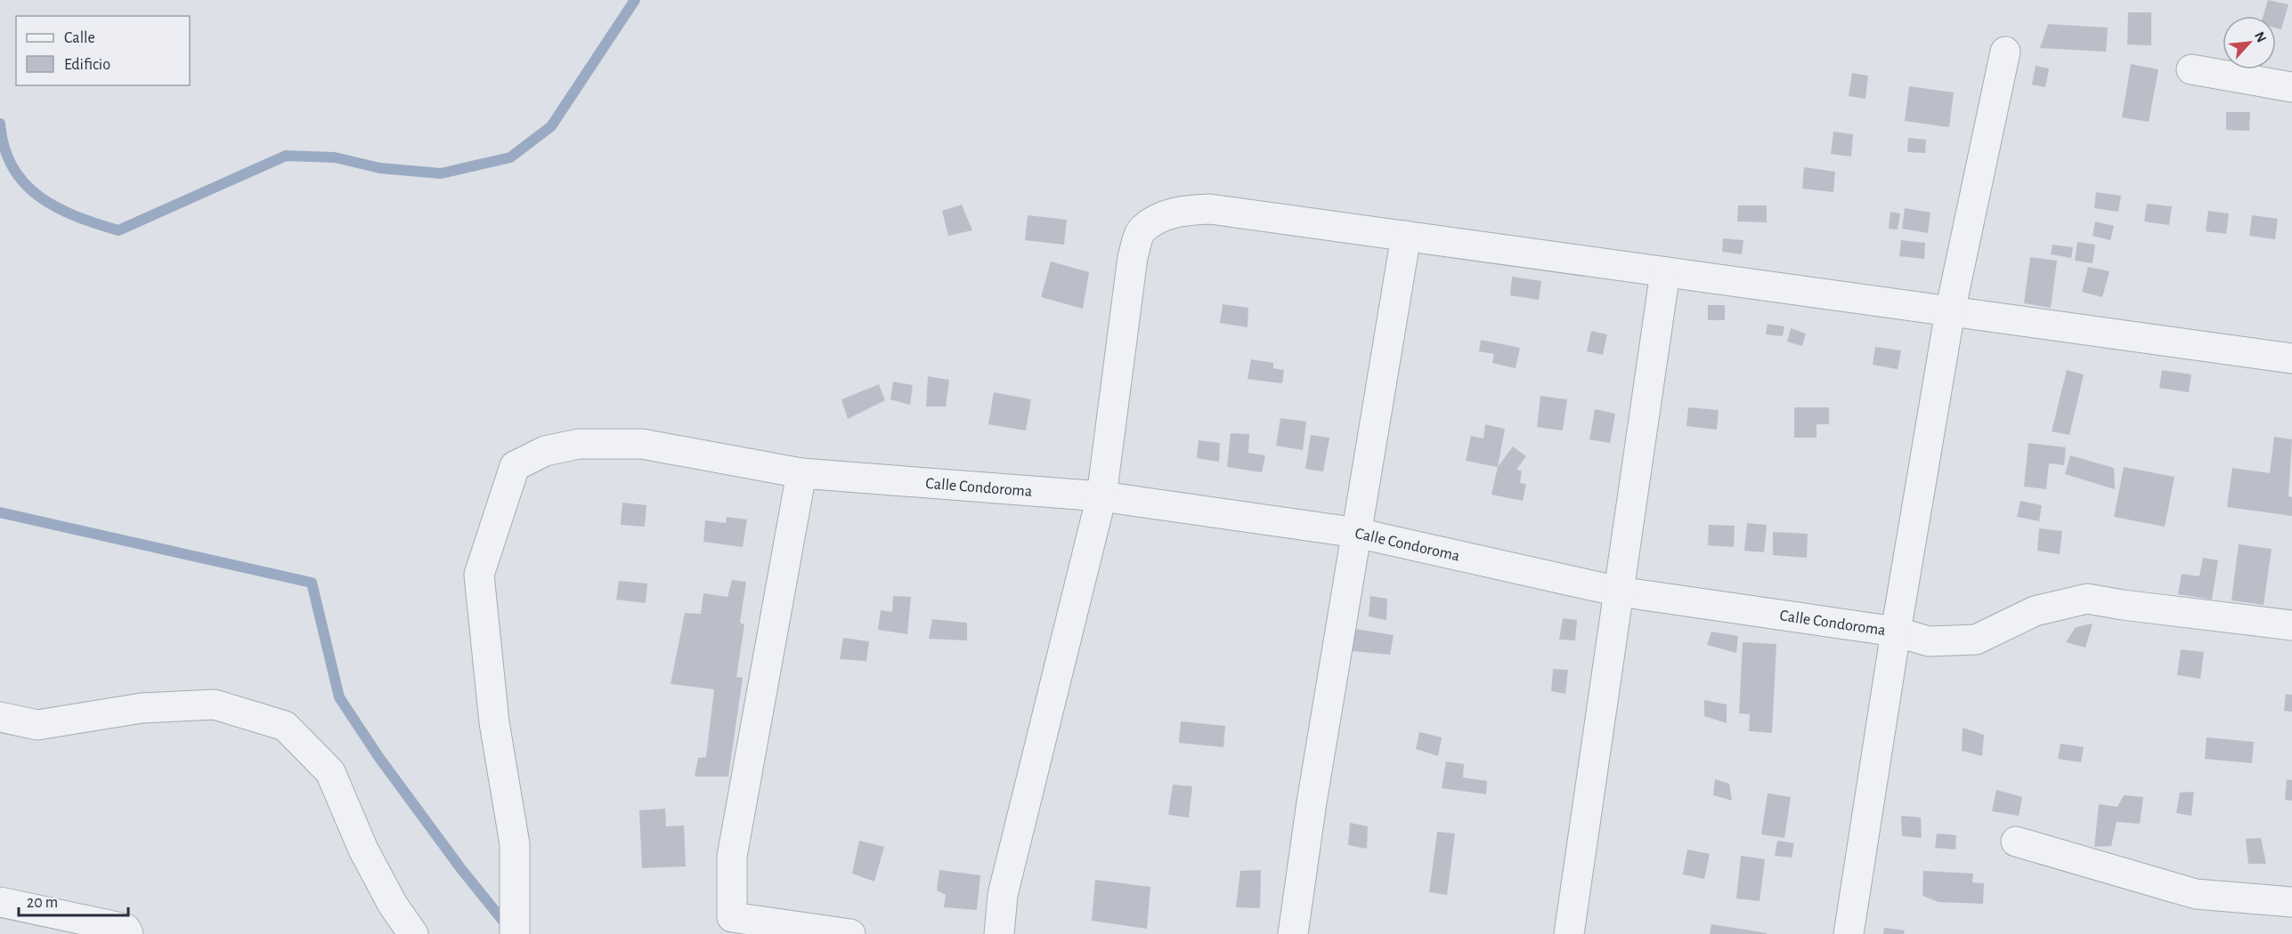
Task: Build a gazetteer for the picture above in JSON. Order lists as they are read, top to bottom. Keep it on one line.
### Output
{"streets":{"street":["Calle Condoroma"]},"legend":["Calle","Edificio"],"scale_bar":"20 m","north":"top right"}
